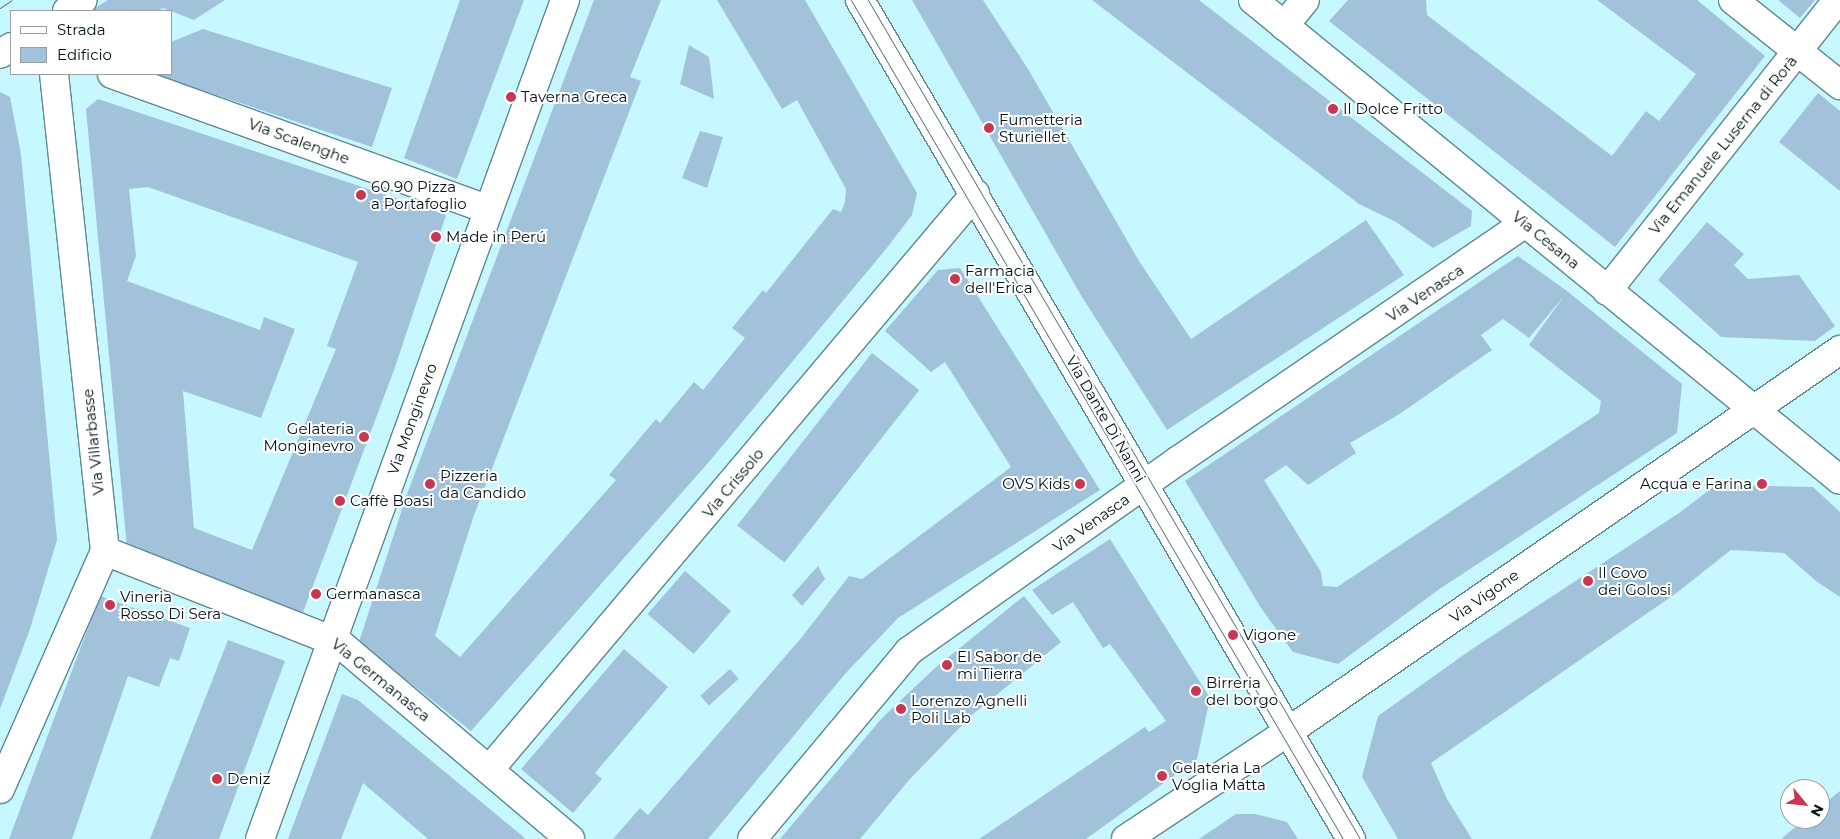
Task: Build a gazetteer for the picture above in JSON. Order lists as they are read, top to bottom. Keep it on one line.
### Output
{"streets":{"street":["Via Scalenghe","Via Emanuele Luserna di Rorà","Via Cesana","Via Venasca","Via Monginevro","Via Dante Di Nanni","Via Villarbasse","Via Crissolo","Via Vigone","Via Germanasca"]},"crossings":[["Via Scalenghe","Via Monginevro"],["Via Emanuele Luserna di Rorà","Via Cesana"],["Via Cesana","Via Venasca"],["Via Cesana","Via Vigone"],["Via Venasca","Via Dante Di Nanni"],["Via Monginevro","Via Germanasca"],["Via Dante Di Nanni","Via Crissolo"],["Via Dante Di Nanni","Via Vigone"],["Via Villarbasse","Via Germanasca"],["Via Crissolo","Via Germanasca"]],"places":["Taverna Greca","Il Dolce Fritto","Fumetteria Sturiellet","60 90 Pizza a Portafoglio","Made in Perú","Farmacia dell'Erica","Gelateria Monginevro","Pizzeria da Candido","OVS Kids","Acqua e Farina","Caffè Boasi","Il Covo dei Golosi","Germanasca","Vineria Rosso Di Sera","Vigone","El Sabor de mi Tierra","Birreria del borgo","Lorenzo Agnelli Poli Lab","Gelateria La Voglia Matta","Deniz"],"legend":["Strada","Edificio"],"north":"bottom right"}
